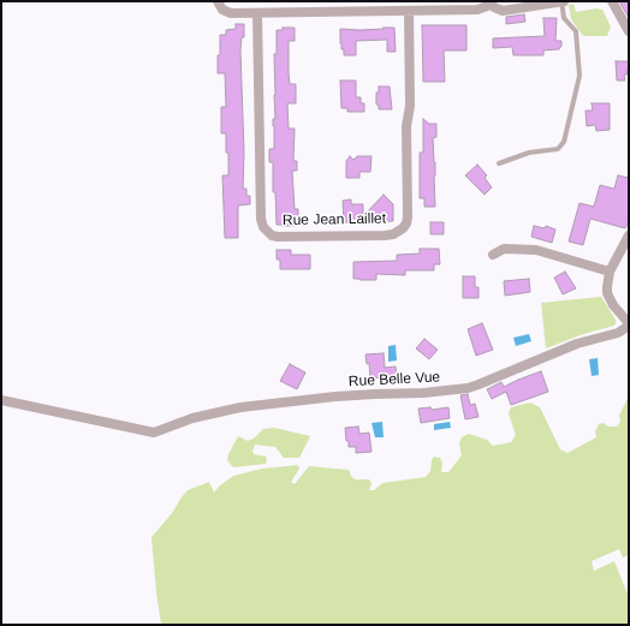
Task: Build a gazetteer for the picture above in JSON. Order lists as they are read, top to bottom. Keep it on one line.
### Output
{"streets":{"street":["Rue Jean Laillet","Rue Belle Vue"]}}
